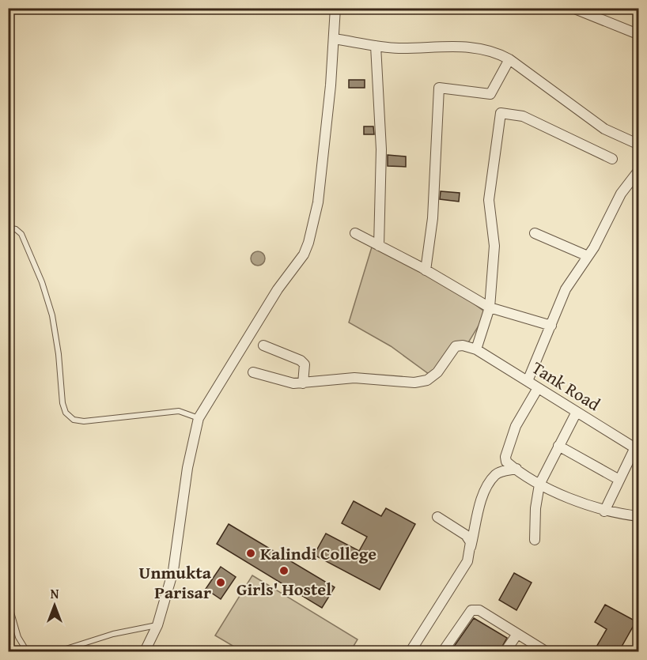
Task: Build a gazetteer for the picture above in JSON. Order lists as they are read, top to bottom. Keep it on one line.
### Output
{"streets":{"street":["Tank Road"]},"places":["Kalindi College","Girls' Hostel","Unmukta Parisar"],"north":"top"}
